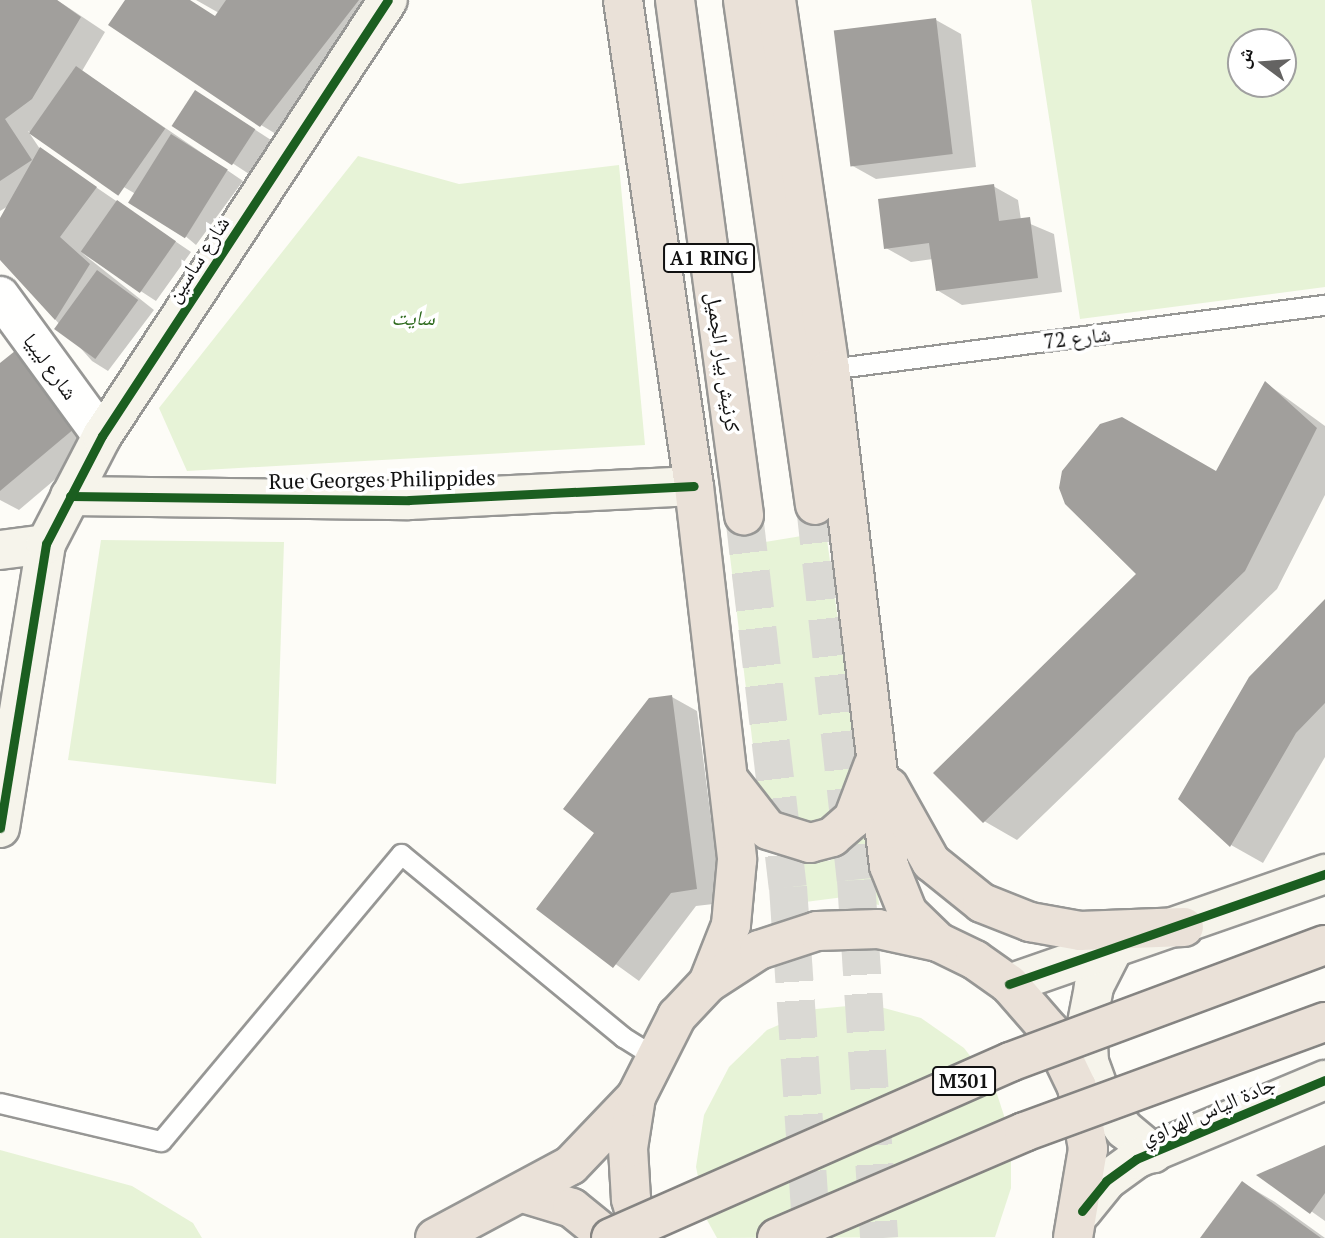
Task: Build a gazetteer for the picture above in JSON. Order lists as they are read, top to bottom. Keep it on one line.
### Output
{"streets":{"highway":["A1 RING","كرنيش بيار الجميل","M301","جادة الياس الهراوي"],"street":["شارع ساسين","شارع ليبيا","Rue Georges Philippides"],"lane":["شارع 72"]},"crossings":[["شارع ساسين","شارع ليبيا"],["شارع ساسين","Rue Georges Philippides"]],"parks":["سايت"],"north":"left"}
